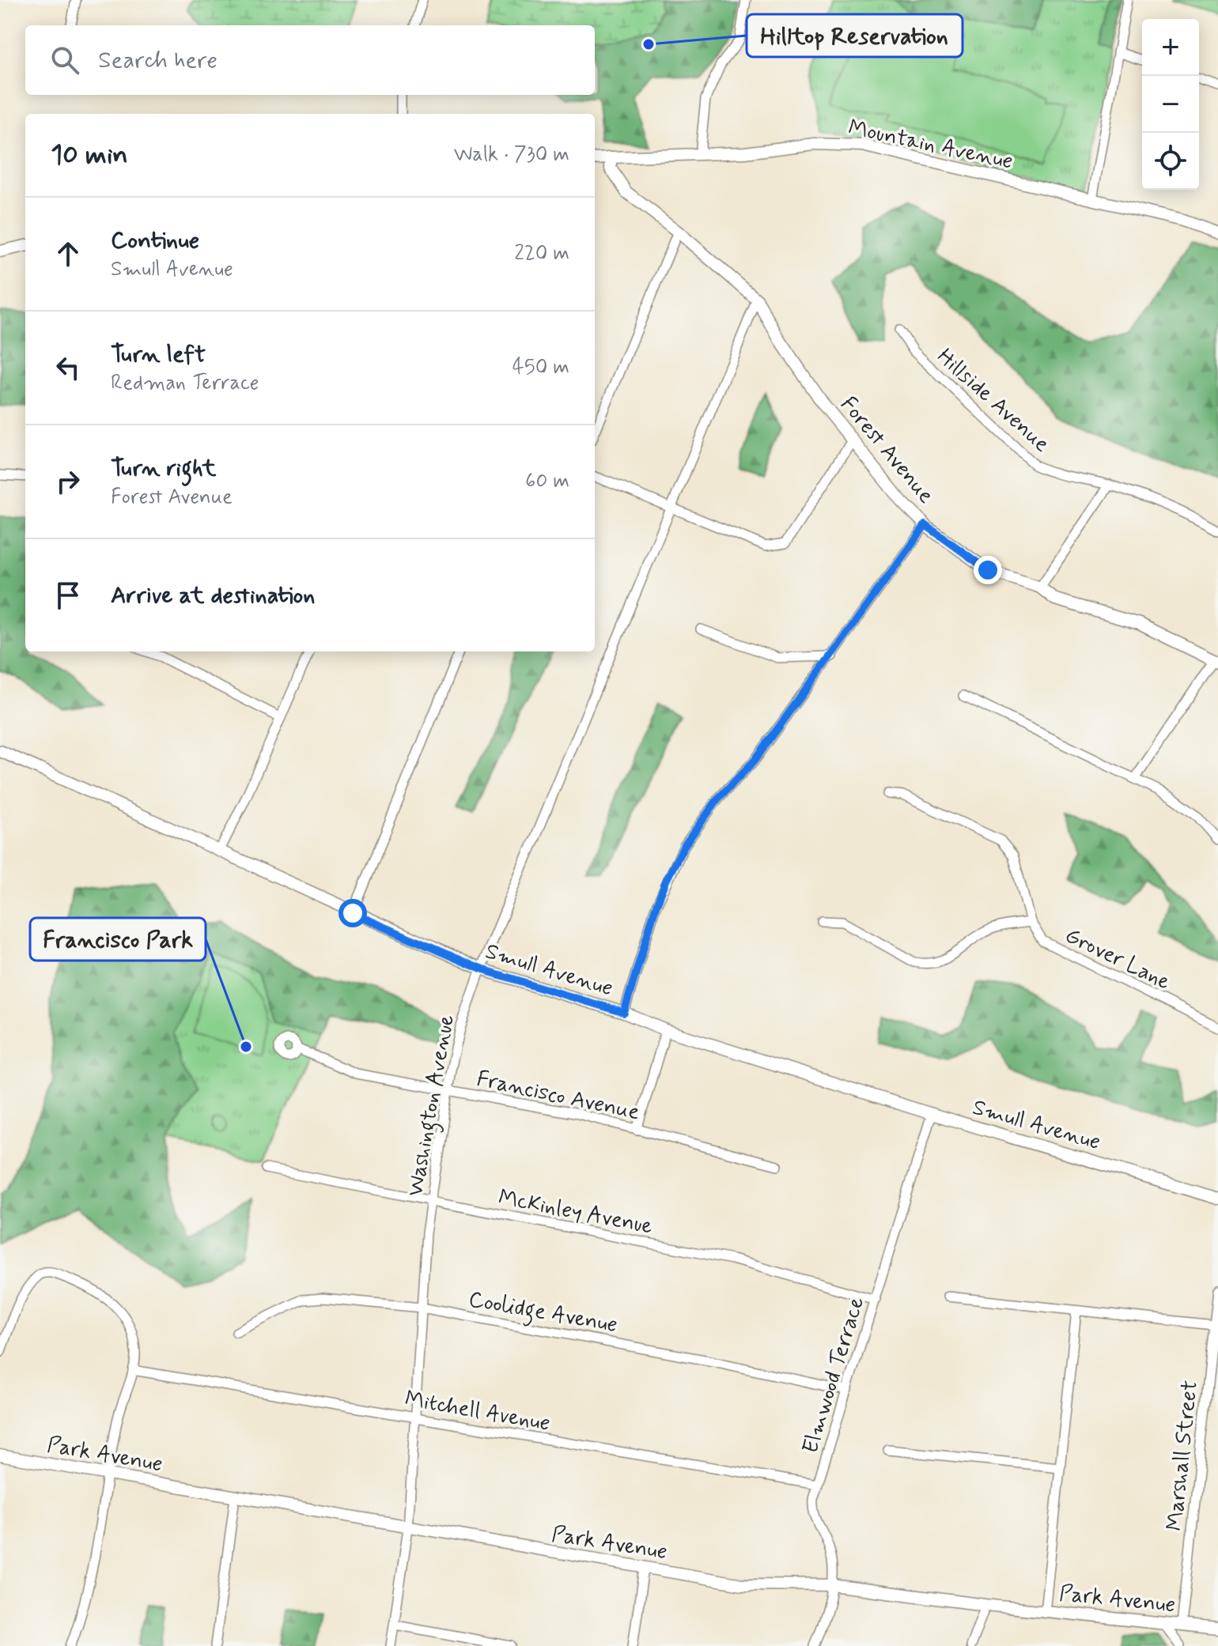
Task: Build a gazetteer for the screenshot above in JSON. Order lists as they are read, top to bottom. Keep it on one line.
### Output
{"streets":{"street":["Mountain Avenue","Hillside Avenue","Forest Avenue","Grover Lane","Smull Avenue","Francisco Avenue","Washington Avenue","McKinley Avenue","Coolidge Avenue","Elmwood Terrace","Mitchell Avenue","Park Avenue","Marshall Street"]},"crossings":[["Mountain Avenue","Forest Avenue"],["Forest Avenue","Washington Avenue"],["Smull Avenue","Washington Avenue"],["Smull Avenue","Elmwood Terrace"],["Francisco Avenue","Washington Avenue"],["Washington Avenue","McKinley Avenue"],["Washington Avenue","Coolidge Avenue"],["Washington Avenue","Mitchell Avenue"],["Washington Avenue","Park Avenue"],["McKinley Avenue","Elmwood Terrace"],["Coolidge Avenue","Elmwood Terrace"],["Elmwood Terrace","Mitchell Avenue"],["Elmwood Terrace","Park Avenue"],["Park Avenue","Marshall Street"]],"places":["Hilltop Reservation","Francisco Park"],"page":{"map_buttons":["+","−"],"search":"Search here","heading":["10 min","Walk · 730 m"],"list":[["Continue","Smull Avenue","220 m"],["Turn left","Redman Terrace","450 m"],["Turn right","Forest Avenue","60 m"],"Arrive at destination"]}}
